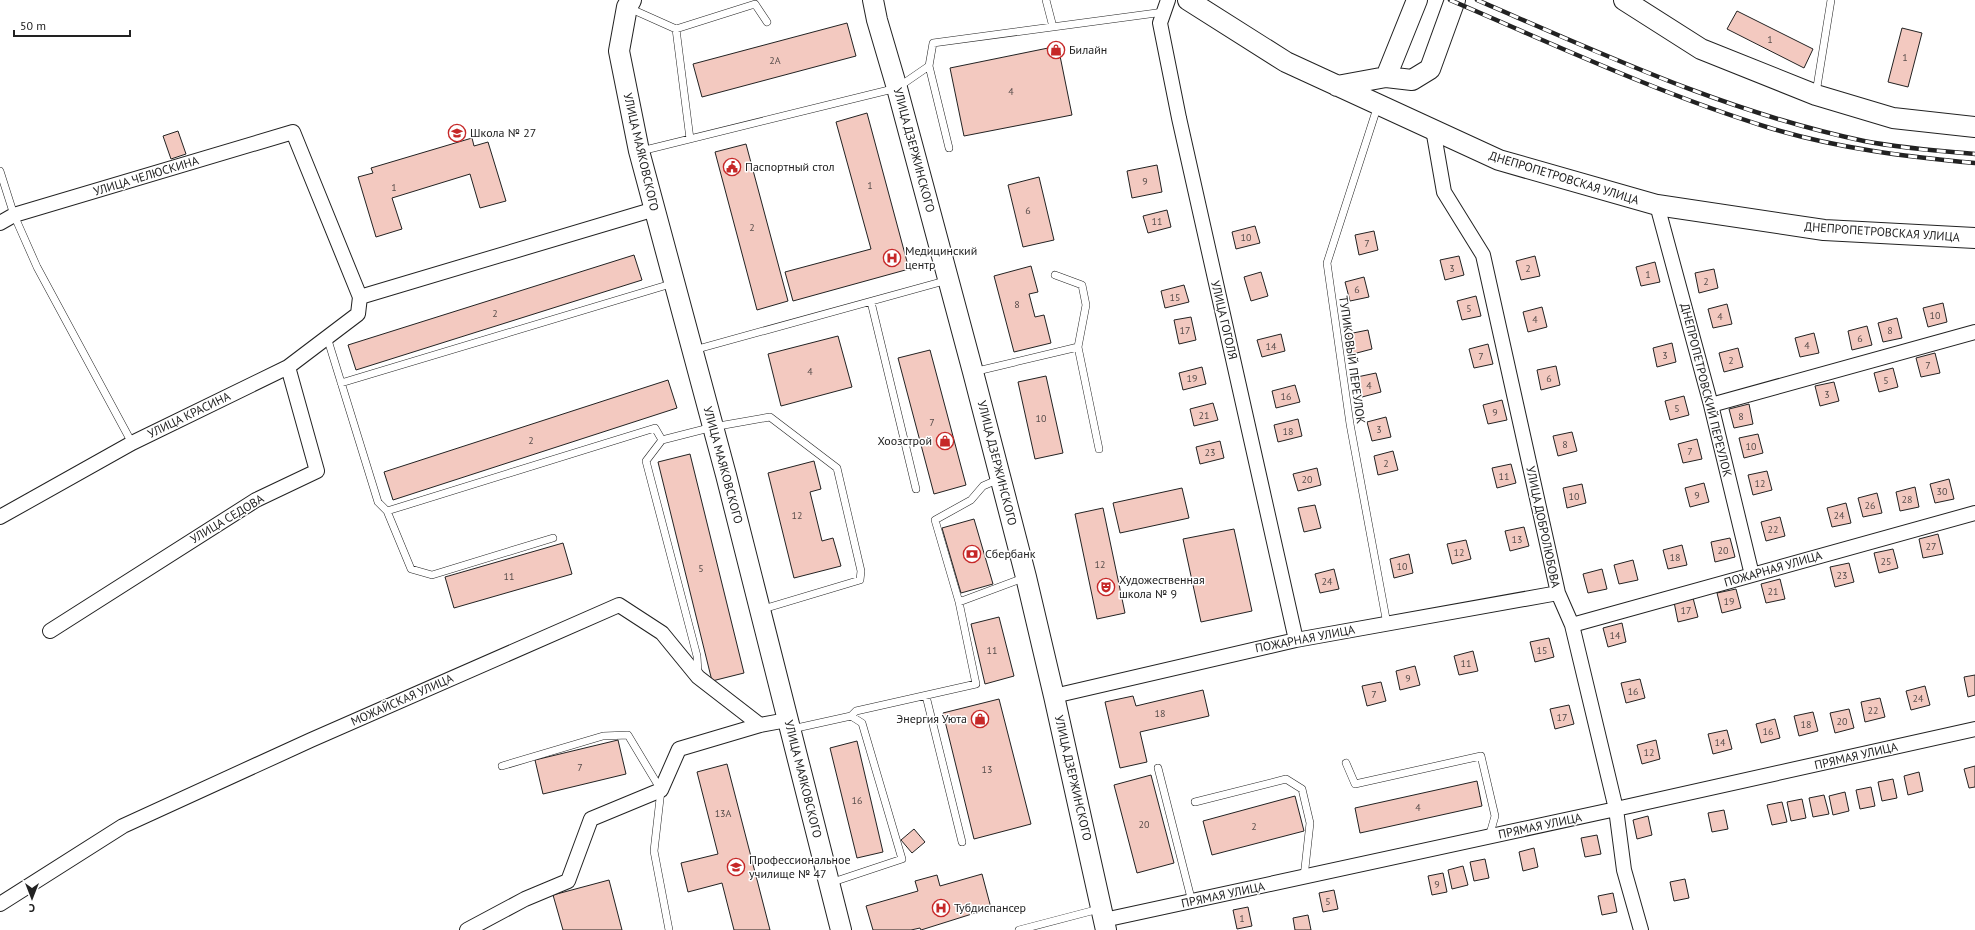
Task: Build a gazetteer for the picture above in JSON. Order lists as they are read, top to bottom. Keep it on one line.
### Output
{"streets":{"main road":["УЛИЦА ДЗЕРЖИНСКОГО","УЛИЦА МАЯКОВСКОГО","ДНЕПРОПЕТРОВСКАЯ УЛИЦА"],"street":["УЛИЦА ЧЕЛЮСКИНА","УЛИЦА ГОГОЛЯ","ДНЕПРОПЕТРОВСКИЙ ПЕРЕУЛОК","УЛИЦА КРАСИНА","УЛИЦА СЕДОВА","УЛИЦА ДОБРОЛЮБОВА","ПОЖАРНАЯ УЛИЦА","МОЖАЙСКАЯ УЛИЦА","ПРЯМАЯ УЛИЦА"],"lane":["ТУПИКОВЫЙ ПЕРЕУЛОК"]},"crossings":[["УЛИЦА ДЗЕРЖИНСКОГО","ПОЖАРНАЯ УЛИЦА"],["УЛИЦА ДЗЕРЖИНСКОГО","ПРЯМАЯ УЛИЦА"],["УЛИЦА ЧЕЛЮСКИНА","УЛИЦА КРАСИНА"],["ДНЕПРОПЕТРОВСКАЯ УЛИЦА","ТУПИКОВЫЙ ПЕРЕУЛОК"],["ДНЕПРОПЕТРОВСКАЯ УЛИЦА","ДНЕПРОПЕТРОВСКИЙ ПЕРЕУЛОК"],["ДНЕПРОПЕТРОВСКАЯ УЛИЦА","УЛИЦА ДОБРОЛЮБОВА"],["УЛИЦА ГОГОЛЯ","ПОЖАРНАЯ УЛИЦА"],["ТУПИКОВЫЙ ПЕРЕУЛОК","ПОЖАРНАЯ УЛИЦА"],["ДНЕПРОПЕТРОВСКИЙ ПЕРЕУЛОК","ПОЖАРНАЯ УЛИЦА"],["УЛИЦА КРАСИНА","УЛИЦА СЕДОВА"],["УЛИЦА ДОБРОЛЮБОВА","ПОЖАРНАЯ УЛИЦА"],["УЛИЦА ДОБРОЛЮБОВА","ПРЯМАЯ УЛИЦА"]],"places":{"shop":["Билайн","Хоозстрой","Энергия Уюта"],"school or university":["Школа № 27","Профессиональное училище № 47"],"public building":["Паспортный стол"],"hospital":["Медицинский центр","Тубдиспансер"],"bank":["Сбербанк"],"theatre":["Художественная школа № 9"]},"house_numbers":["1","1","2А","4","9","1","1","6","11","2","10","7","3","2","1","2","6","15","8","5","2","10","4","4","17","8","6","4","14","3","7","2","7","4","19","6","5","4","3","16","5","9","21","8","10","7","3","18","2","8","10","7","23","2","11","20","12","30","9","10","28","26","12","24","22","13","27","20","12","18","25","12","10","5","23","11","24","21","19","17","14","11","15","11","9","16","7","24","22","18","17","20","18","16","14","12","7","13","16","4","13А","20","2","9","5","1"],"scale_bar":"50 m","north":"bottom"}
